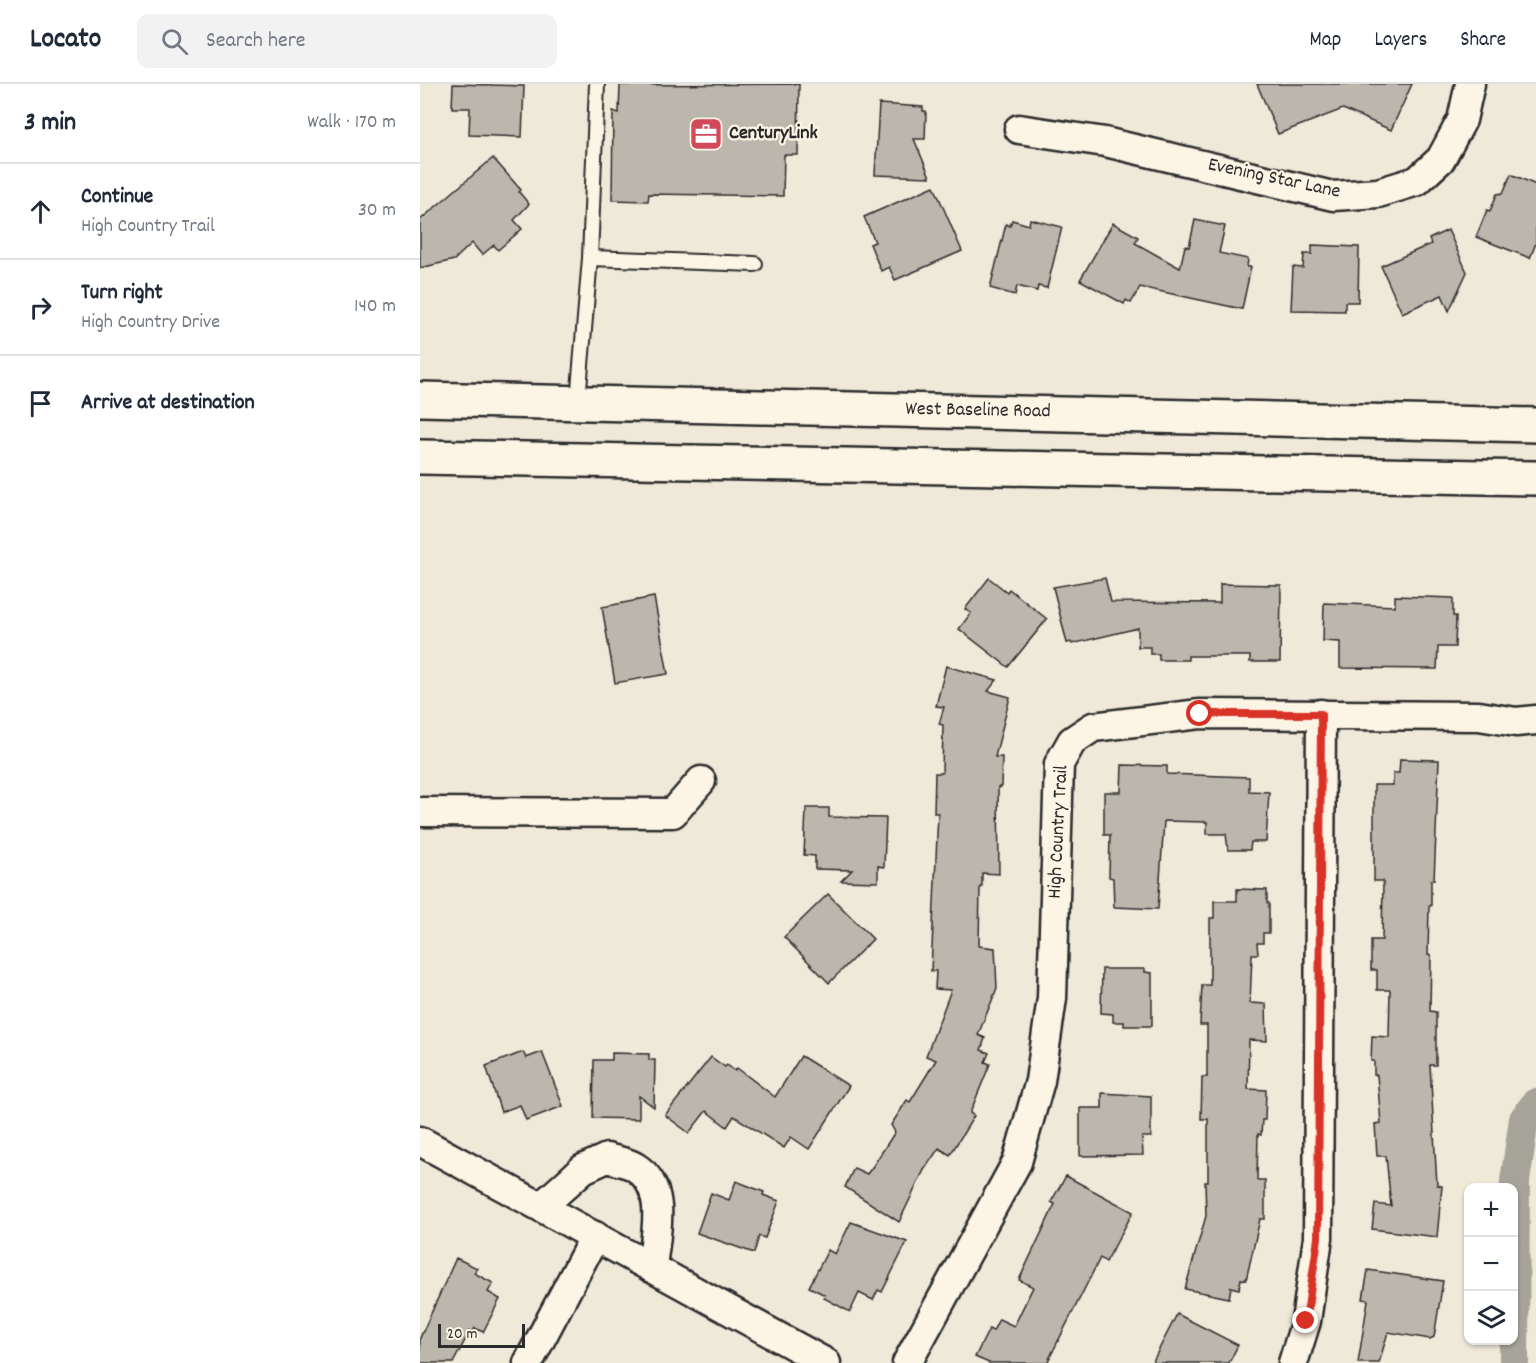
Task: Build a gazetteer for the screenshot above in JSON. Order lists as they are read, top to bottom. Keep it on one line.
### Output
{"streets":{"main road":["West Baseline Road"],"street":["Evening Star Lane","High Country Trail"]},"places":{"office":["CenturyLink"]},"scale_bar":"20 m","page":{"header":"Locato","search":"Search here","nav":["Map","Layers","Share"],"heading":["3 min","Walk · 170 m"],"list":[["Continue","High Country Trail","30 m"],["Turn right","High Country Drive","140 m"],"Arrive at destination"],"map_buttons":["+","−"],"scale":"20 m"}}
